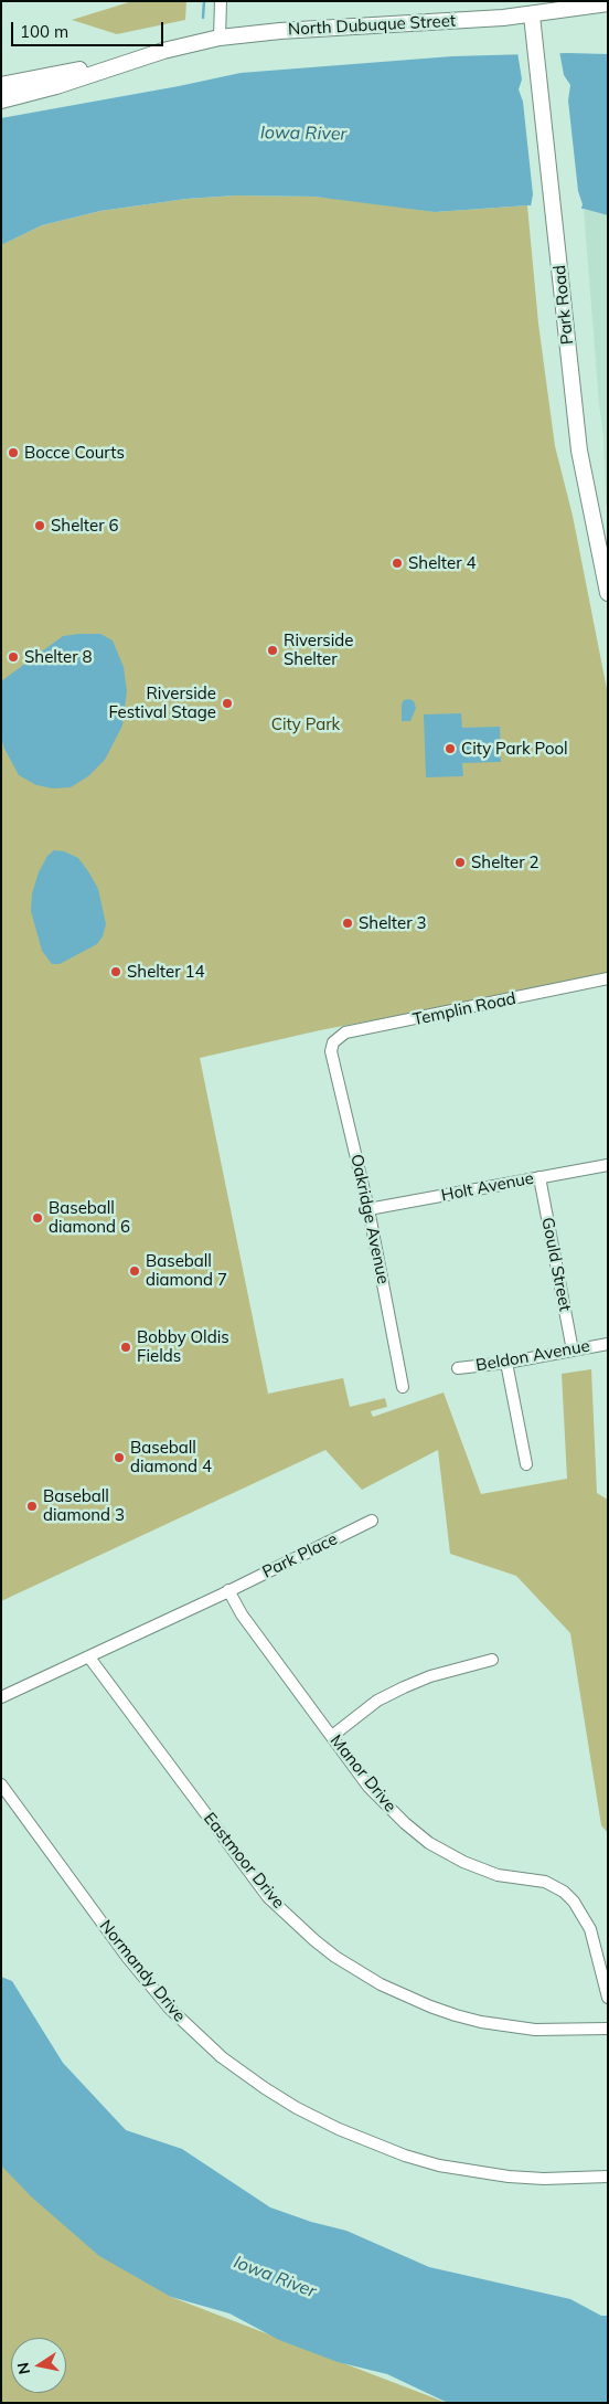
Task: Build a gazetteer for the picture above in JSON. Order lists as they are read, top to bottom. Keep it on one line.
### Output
{"streets":{"main road":["North Dubuque Street","Park Road"],"street":["Templin Road","Holt Avenue","Oakridge Avenue","Gould Street","Beldon Avenue","Park Place","Manor Drive","Eastmoor Drive","Normandy Drive"]},"crossings":[["North Dubuque Street","Park Road"],["Templin Road","Oakridge Avenue"],["Holt Avenue","Oakridge Avenue"],["Holt Avenue","Gould Street"],["Gould Street","Beldon Avenue"],["Park Place","Manor Drive"]],"water":["Iowa River"],"parks":["City Park"],"places":["Bocce Courts","Shelter 6","Shelter 4","Riverside Shelter","Shelter 8","Riverside Festival Stage","City Park Pool","Shelter 2","Shelter 3","Shelter 14","Baseball diamond 6","Baseball diamond 7","Bobby Oldis Fields","Baseball diamond 4","Baseball diamond 3"],"scale_bar":"100 m","north":"left"}
